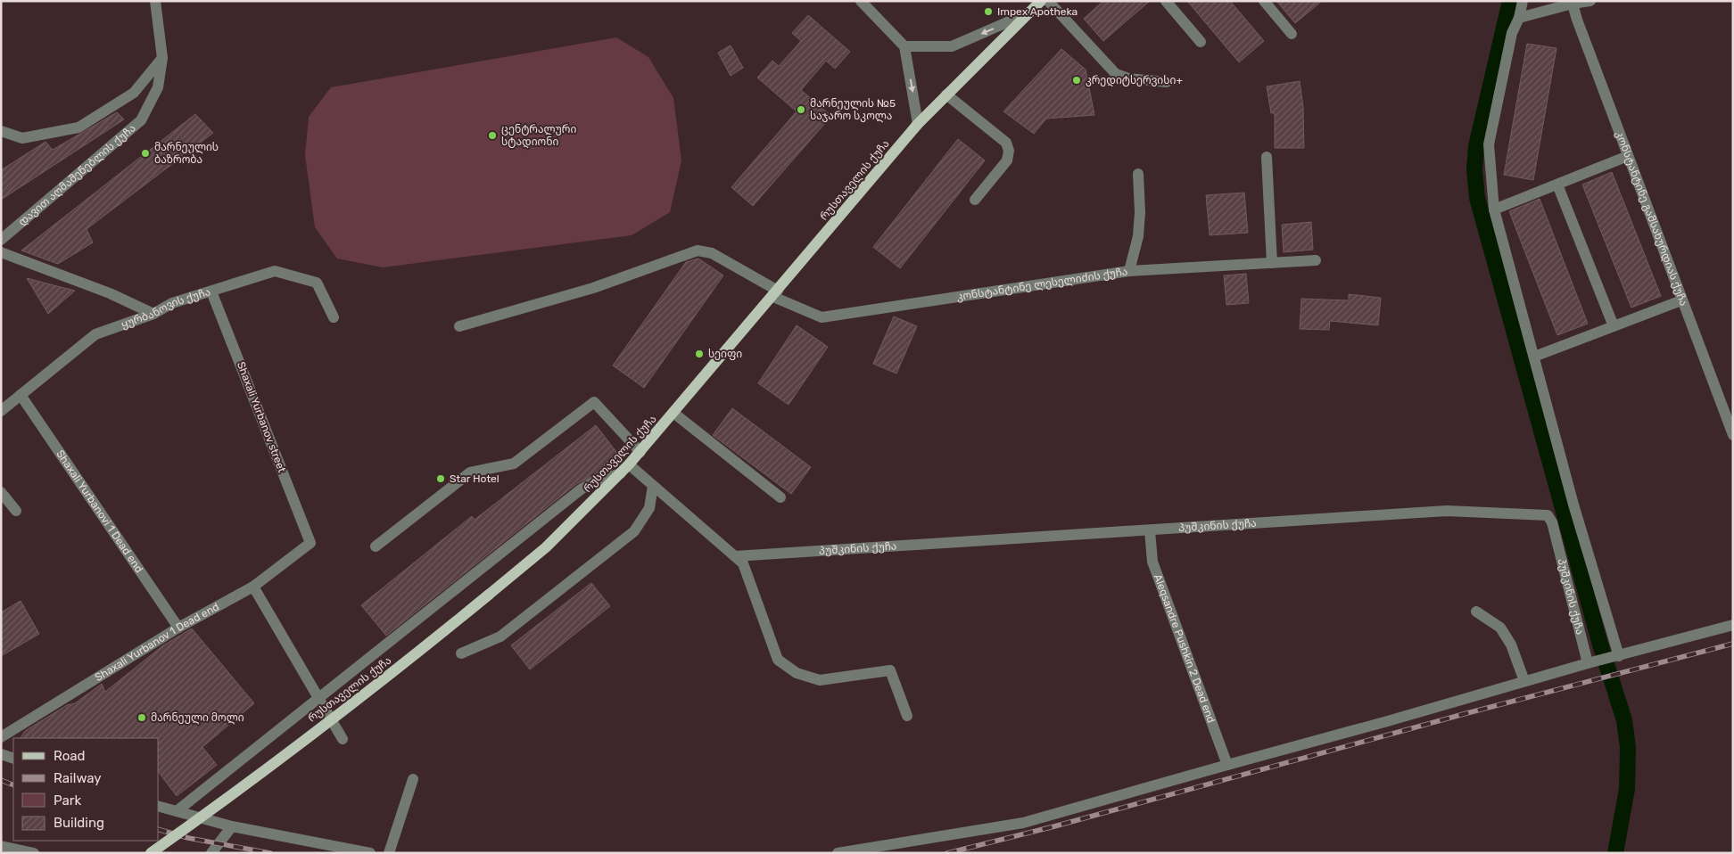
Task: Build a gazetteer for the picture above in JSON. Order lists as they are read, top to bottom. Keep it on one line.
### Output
{"streets":{"main road":["რუსთაველის ქუჩა"],"street":["დავით აღმაშენებლის ქუჩა","კონსტანტინე გამსახურდიას ქუჩა","კონსტანტინე ლესელიძის ქუჩა","ყურბანოვის ქუჩა","Shaxali Yurbanov street","Shaxali Yurbanovi 1 Dead end","პუშკინის ქუჩა","Shaxali Yurbanov 1 Dead end","Aleqsandre Pushkin 2 Dead end"]},"crossings":[["რუსთაველის ქუჩა","კონსტანტინე ლესელიძის ქუჩა"],["ყურბანოვის ქუჩა","Shaxali Yurbanov street"],["ყურბანოვის ქუჩა","Shaxali Yurbanovi 1 Dead end"],["Shaxali Yurbanov street","Shaxali Yurbanov 1 Dead end"],["Shaxali Yurbanovi 1 Dead end","Shaxali Yurbanov 1 Dead end"],["პუშკინის ქუჩა","Aleqsandre Pushkin 2 Dead end"]],"places":["Impex Apotheka","კრედიტსერვისი+","მარნეულის №5 საჯარო სკოლა","ცენტრალური სტადიონი","მარნეულის ბაზრობა","სეიფი","Star Hotel","მარნეული მოლი"],"legend":["Road","Railway","Park","Building"]}
